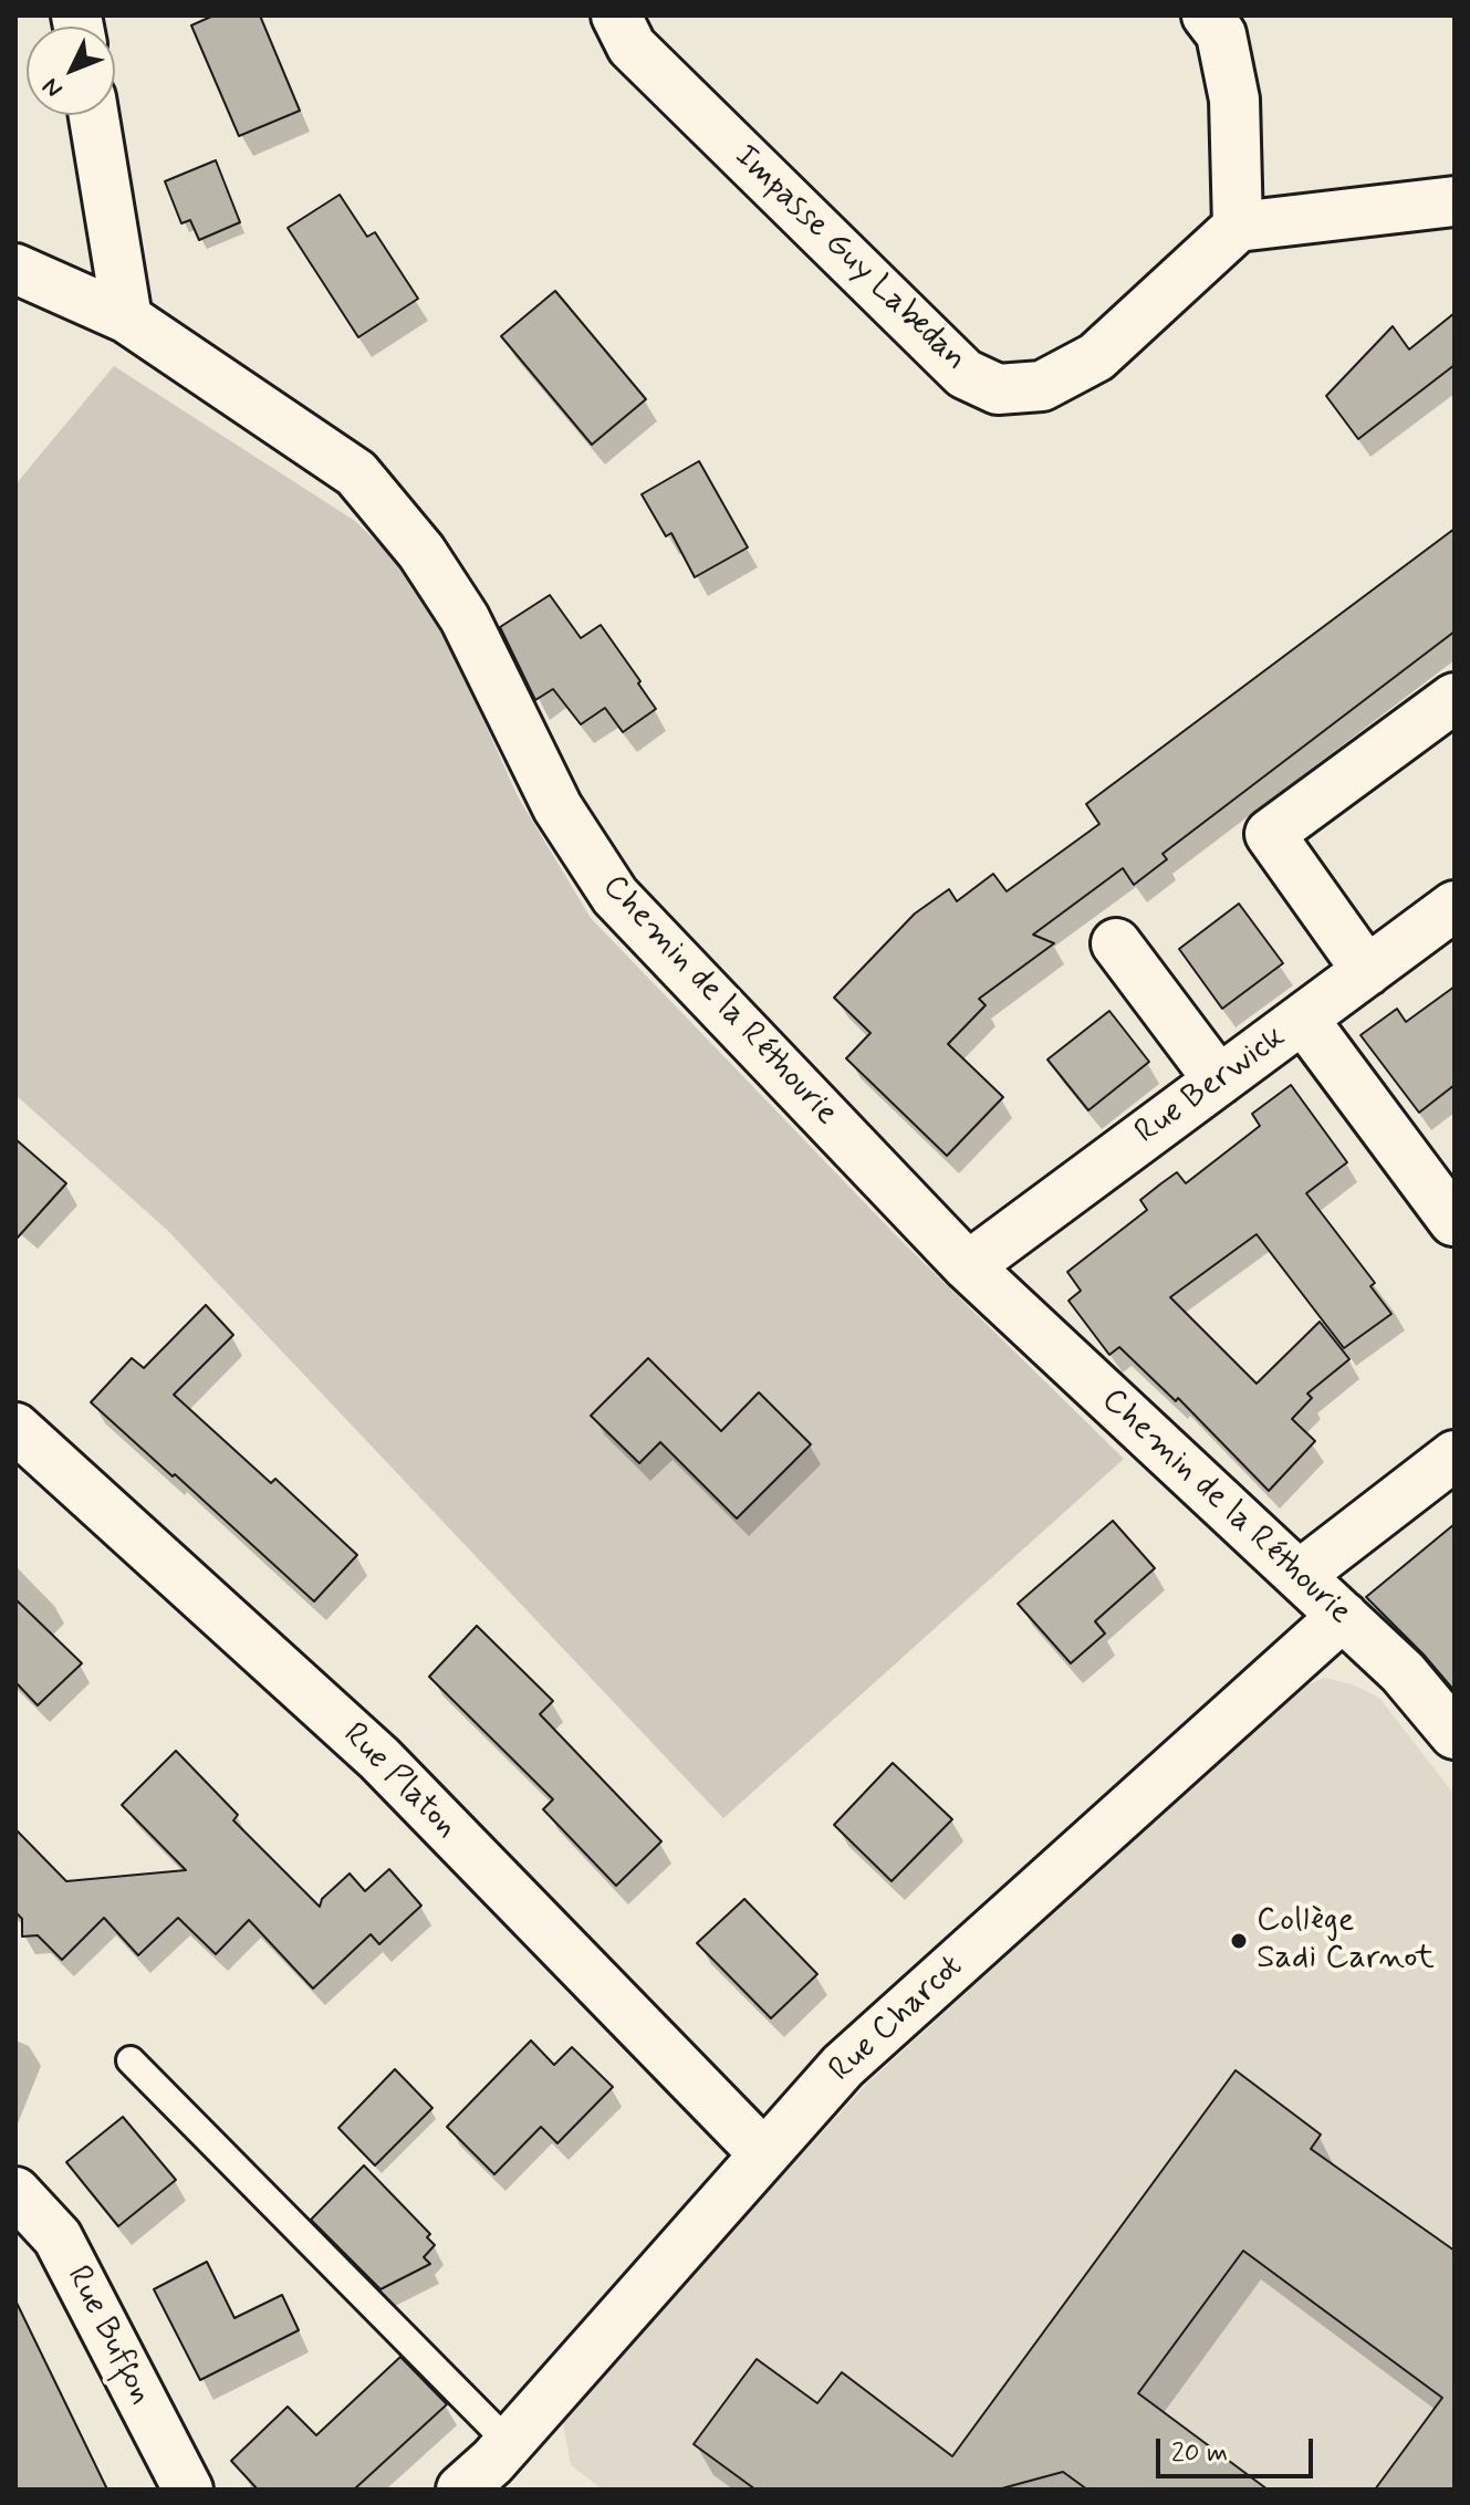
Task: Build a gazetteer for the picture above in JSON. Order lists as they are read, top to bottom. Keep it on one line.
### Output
{"streets":{"street":["Impasse Guy Labedan","Chemin de la Réthourie","Rue Berwick","Rue Platon","Rue Charcot","Rue Buffon"]},"crossings":[["Chemin de la Réthourie","Rue Berwick"],["Chemin de la Réthourie","Rue Charcot"],["Rue Platon","Rue Charcot"]],"places":["Collège Sadi Carnot"],"scale_bar":"20 m","north":"bottom left"}
